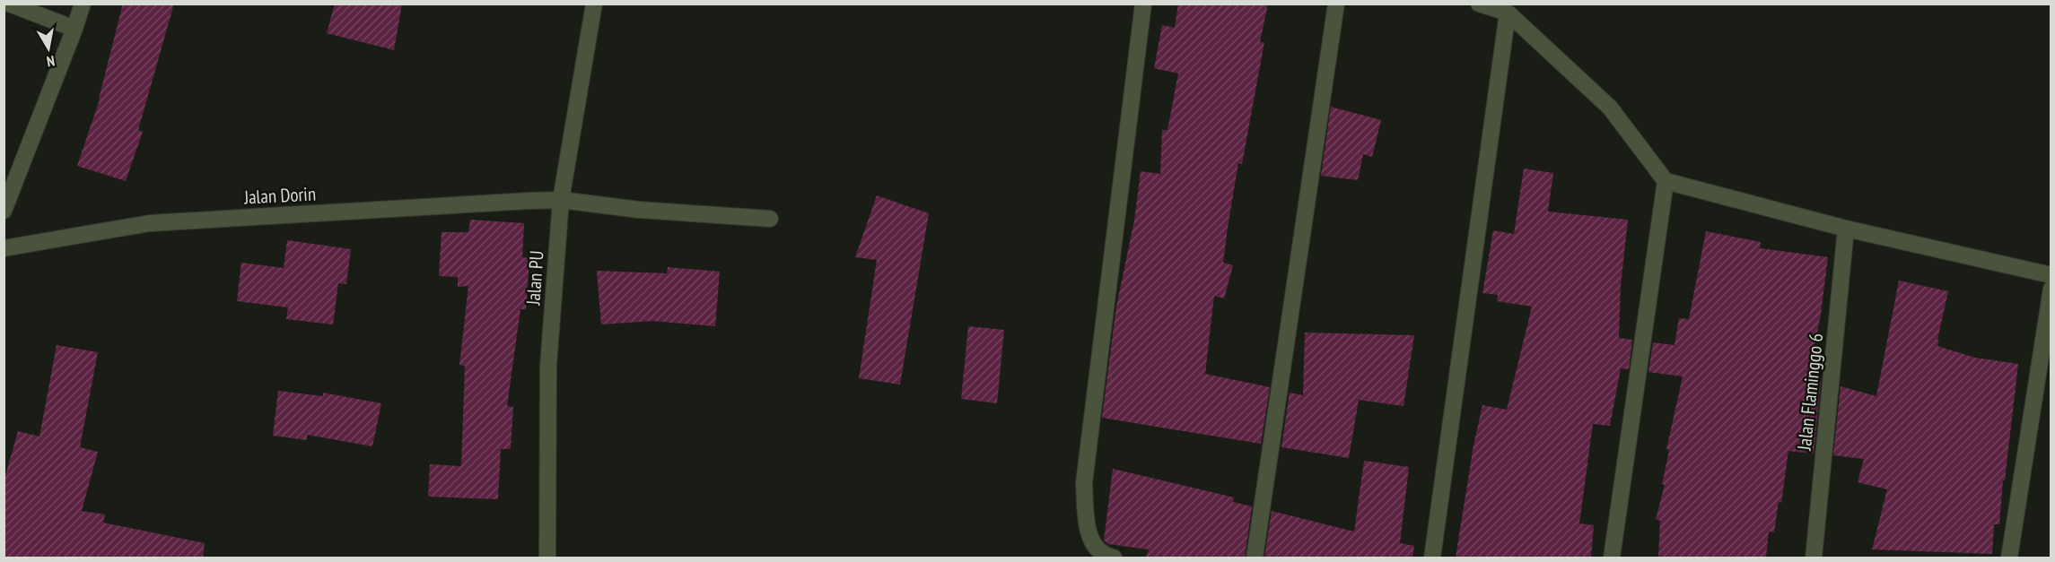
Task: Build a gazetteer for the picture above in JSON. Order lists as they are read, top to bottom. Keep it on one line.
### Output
{"streets":{"street":["Jalan Dorin","Jalan PU","Jalan Flaminggo 6"]},"crossings":[["Jalan Dorin","Jalan PU"]],"north":"bottom"}
